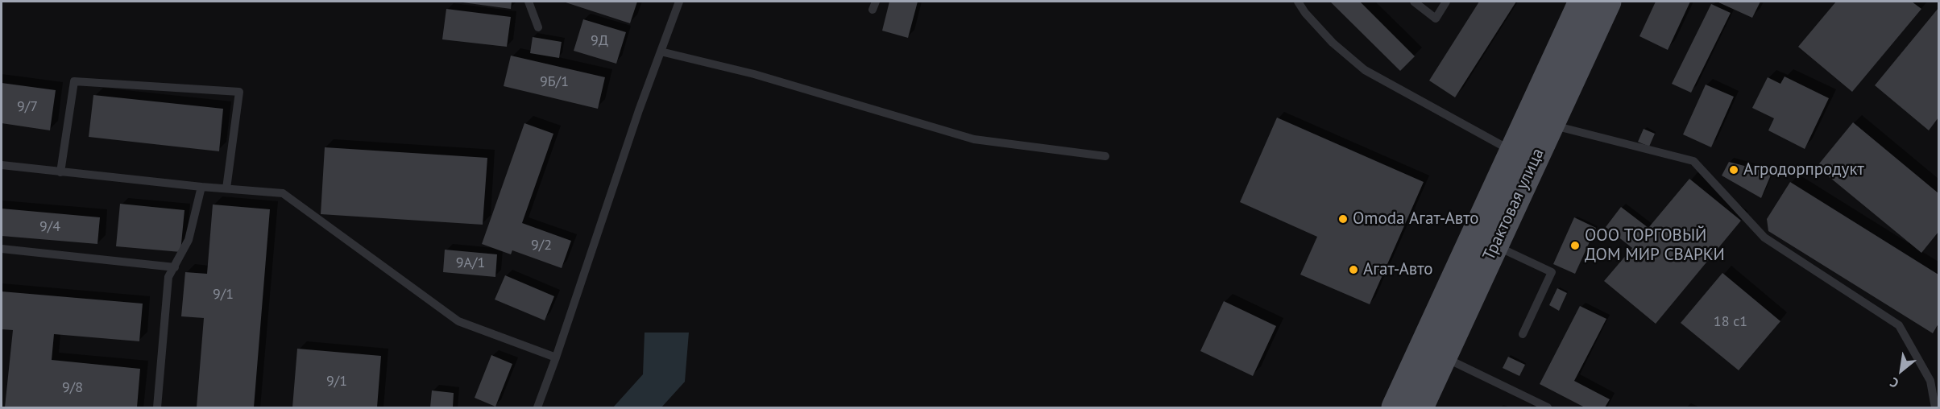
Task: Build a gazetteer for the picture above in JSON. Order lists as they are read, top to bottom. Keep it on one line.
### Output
{"streets":{"main road":["Трактовая улица"]},"places":["Агродорпродукт","Omoda Агат-Авто","ООО ТОРГОВЫЙ ДОМ МИР СВАРКИ","Агат-Авто"],"house_numbers":["9Д","9Б/1","9/7","9/4","9/2","9А/1","9/1","18 с1","9/1","9/8"],"north":"bottom left"}
